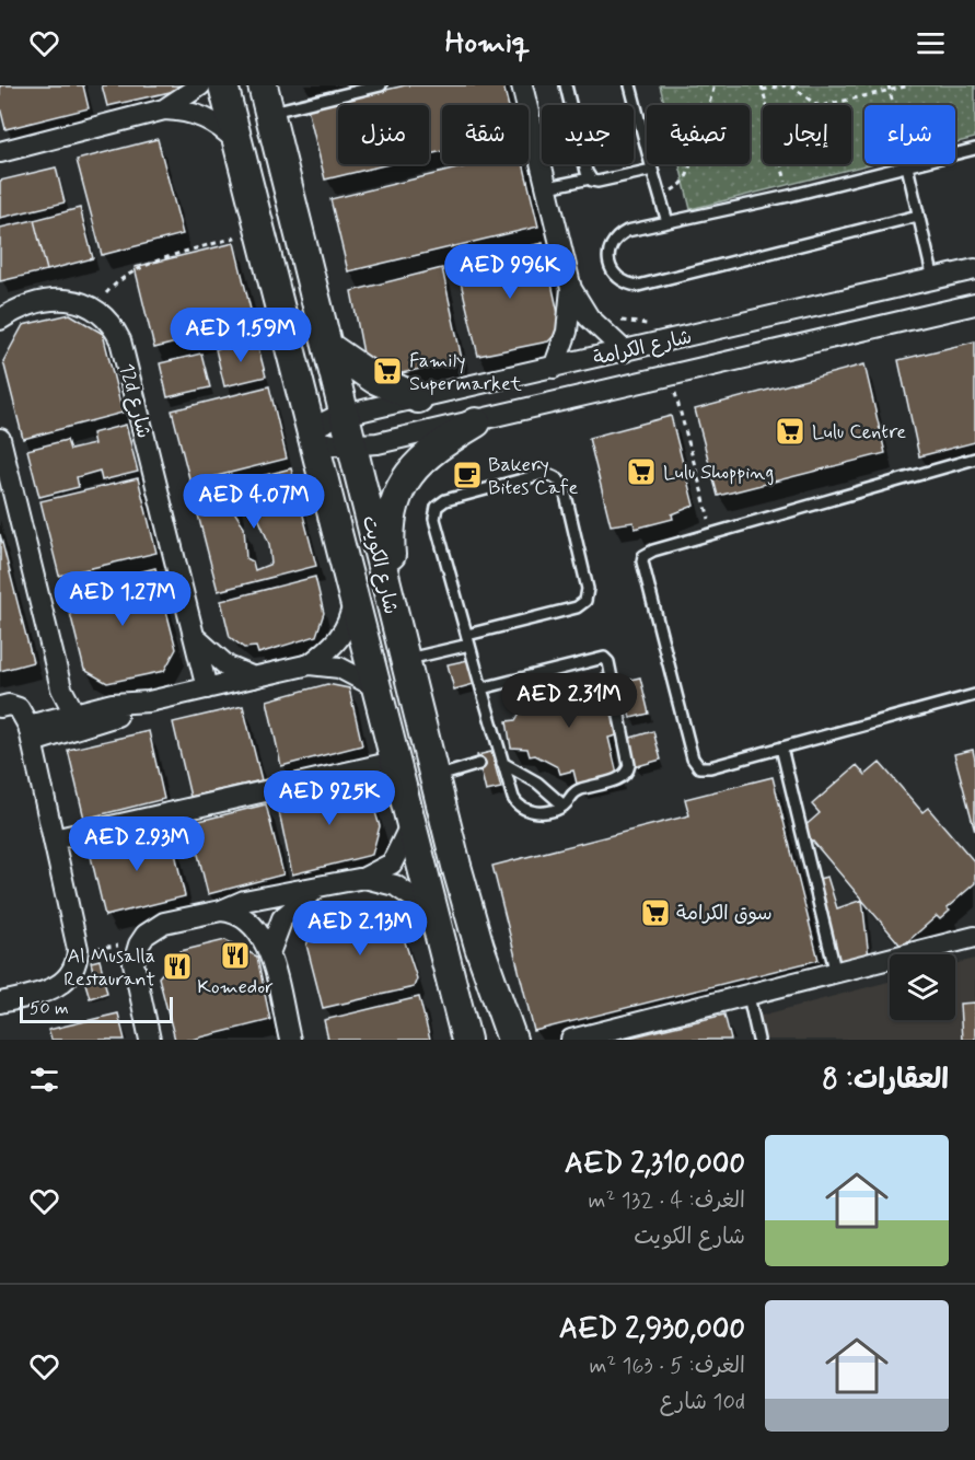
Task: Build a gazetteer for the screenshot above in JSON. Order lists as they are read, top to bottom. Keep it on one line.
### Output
{"streets":{"main road":["شارع الكويت"],"street":["شارع الكرامة","12d شارع"]},"crossings":[["شارع الكرامة","شارع الكويت"]],"places":{"supermarket":["Family Supermarket","Lulu Centre","Lulu Shopping","سوق الكرامة"],"cafe":["Bakery Bites Cafe"],"restaurant":["Komedor","Al Musalla Restaurant"]},"scale_bar":"50 m","page":{"header":"Homiq","chip":["شراء","إيجار","تصفية","جديد","شقة","منزل"],"price":["AED 996K","AED 1.59M","AED 4.07M","AED 1.27M","AED 2.31M","AED 925K","AED 2.93M","AED 2.13M"],"scale":"50 m","heading":"العقارات: 8","list":[{"name":"AED 2,310,000","note":"الغرف: 4 · 132 m² · شارع الكويت"},{"name":"AED 2,930,000","note":"الغرف: 5 · 163 m² · 10d شارع"}]}}
